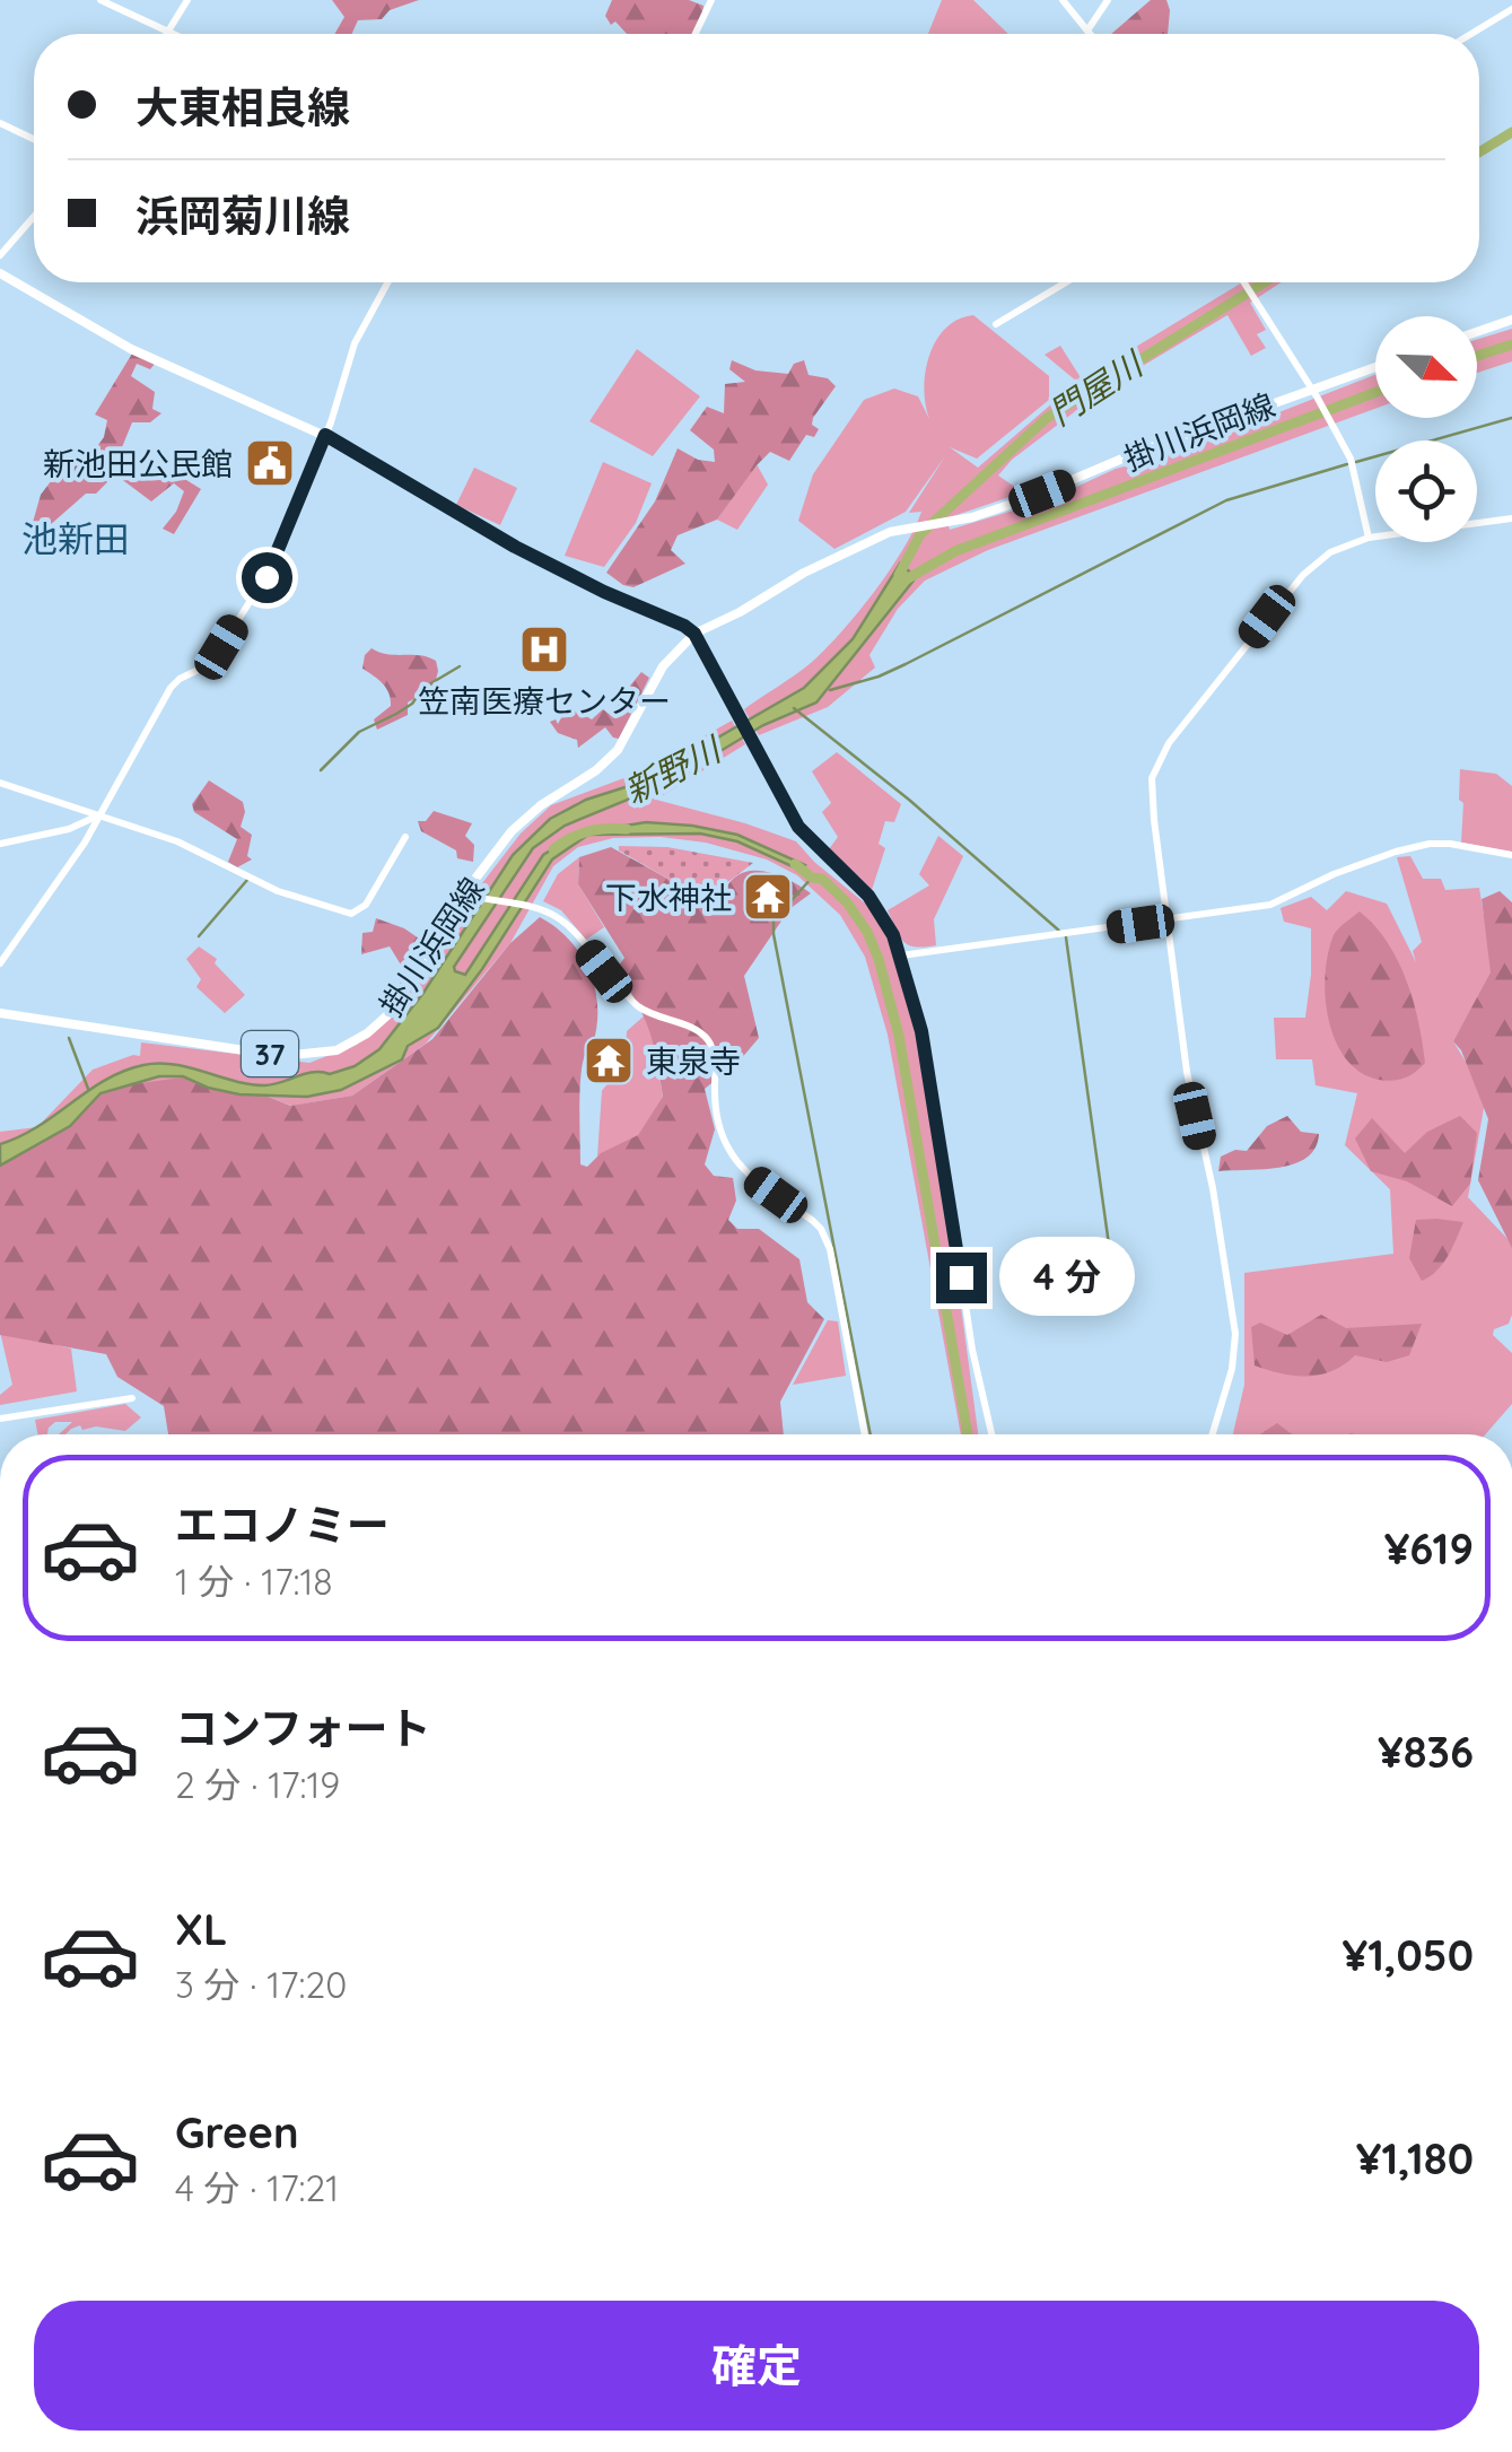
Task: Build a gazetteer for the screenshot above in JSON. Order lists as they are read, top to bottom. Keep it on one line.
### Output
{"streets":{"main road":["掛川浜岡線","37"]},"districts":["池新田"],"water":["門屋川","新野川"],"places":{"public building":["新池田公民館"],"hospital":["笠南医療センター"],"temple":["下水神社","東泉寺"]},"north":"bottom right","page":{"banner":["大東相良線","浜岡菊川線"],"bubble":"4 分","list":[{"name":"エコノミー","note":"1 分 · 17:18","value":"¥619"},{"name":"コンフォート","note":"2 分 · 17:19","value":"¥836"},{"name":"XL","note":"3 分 · 17:20","value":"¥1,050"},{"name":"Green","note":"4 分 · 17:21","value":"¥1,180"}],"buttons":"確定"}}
